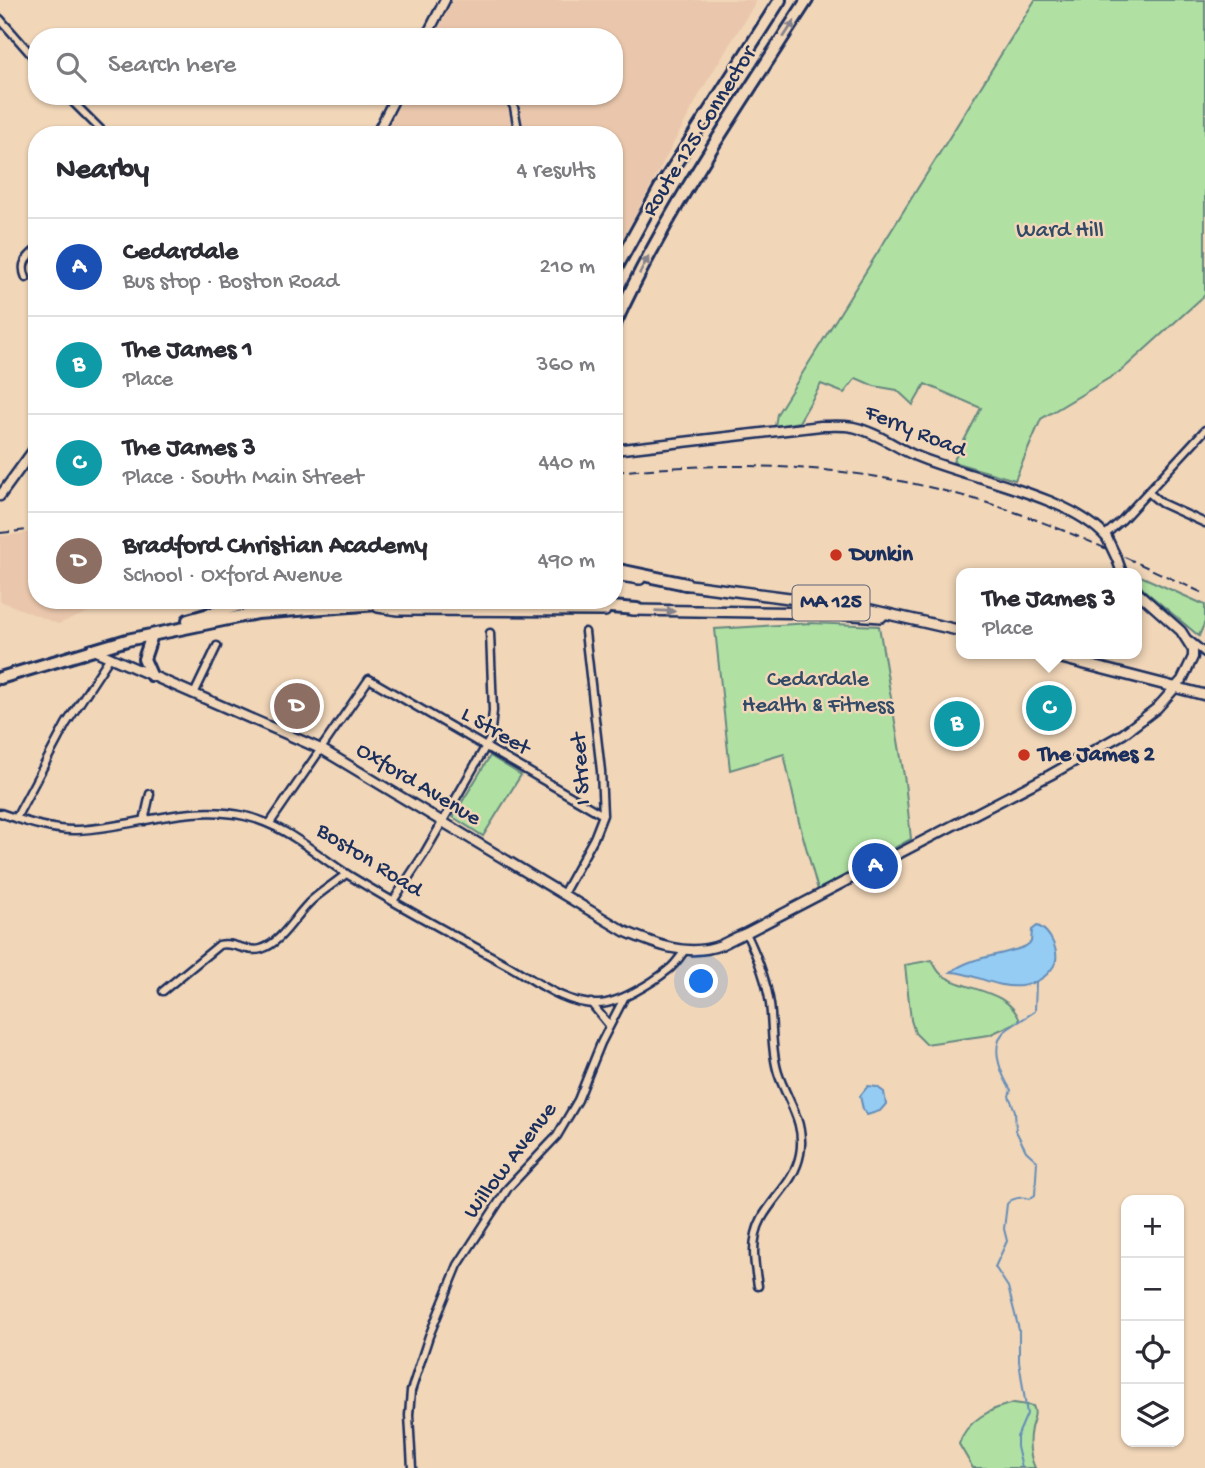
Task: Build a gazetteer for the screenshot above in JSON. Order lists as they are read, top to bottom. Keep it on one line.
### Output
{"streets":{"highway":["Route 125 Connector","MA 125"],"street":["Ferry Road","L Street","I Street","Oxford Avenue","Boston Road","Willow Avenue"]},"crossings":[["MA 125","Oxford Avenue"],["L Street","I Street"],["L Street","Oxford Avenue"],["I Street","Oxford Avenue"],["Oxford Avenue","Boston Road"],["Boston Road","Willow Avenue"]],"parks":["Ward Hill","Cedardale Health & Fitness"],"places":["Dunkin","The James 2"],"page":{"search":"Search here","heading":["Nearby","4 results"],"list":[{"mark":"A","name":"Cedardale","note":"Bus stop · Boston Road","value":"210 m"},{"mark":"B","name":"The James 1","note":"Place","value":"360 m"},{"mark":"C","name":"The James 3","note":"Place · South Main Street","value":"440 m"},{"mark":"D","name":"Bradford Christian Academy","note":"School · Oxford Avenue","value":"490 m"}],"popup":["The James 3","Place"],"pins":["D","C","B","A"],"map_buttons":["+","−"]}}
